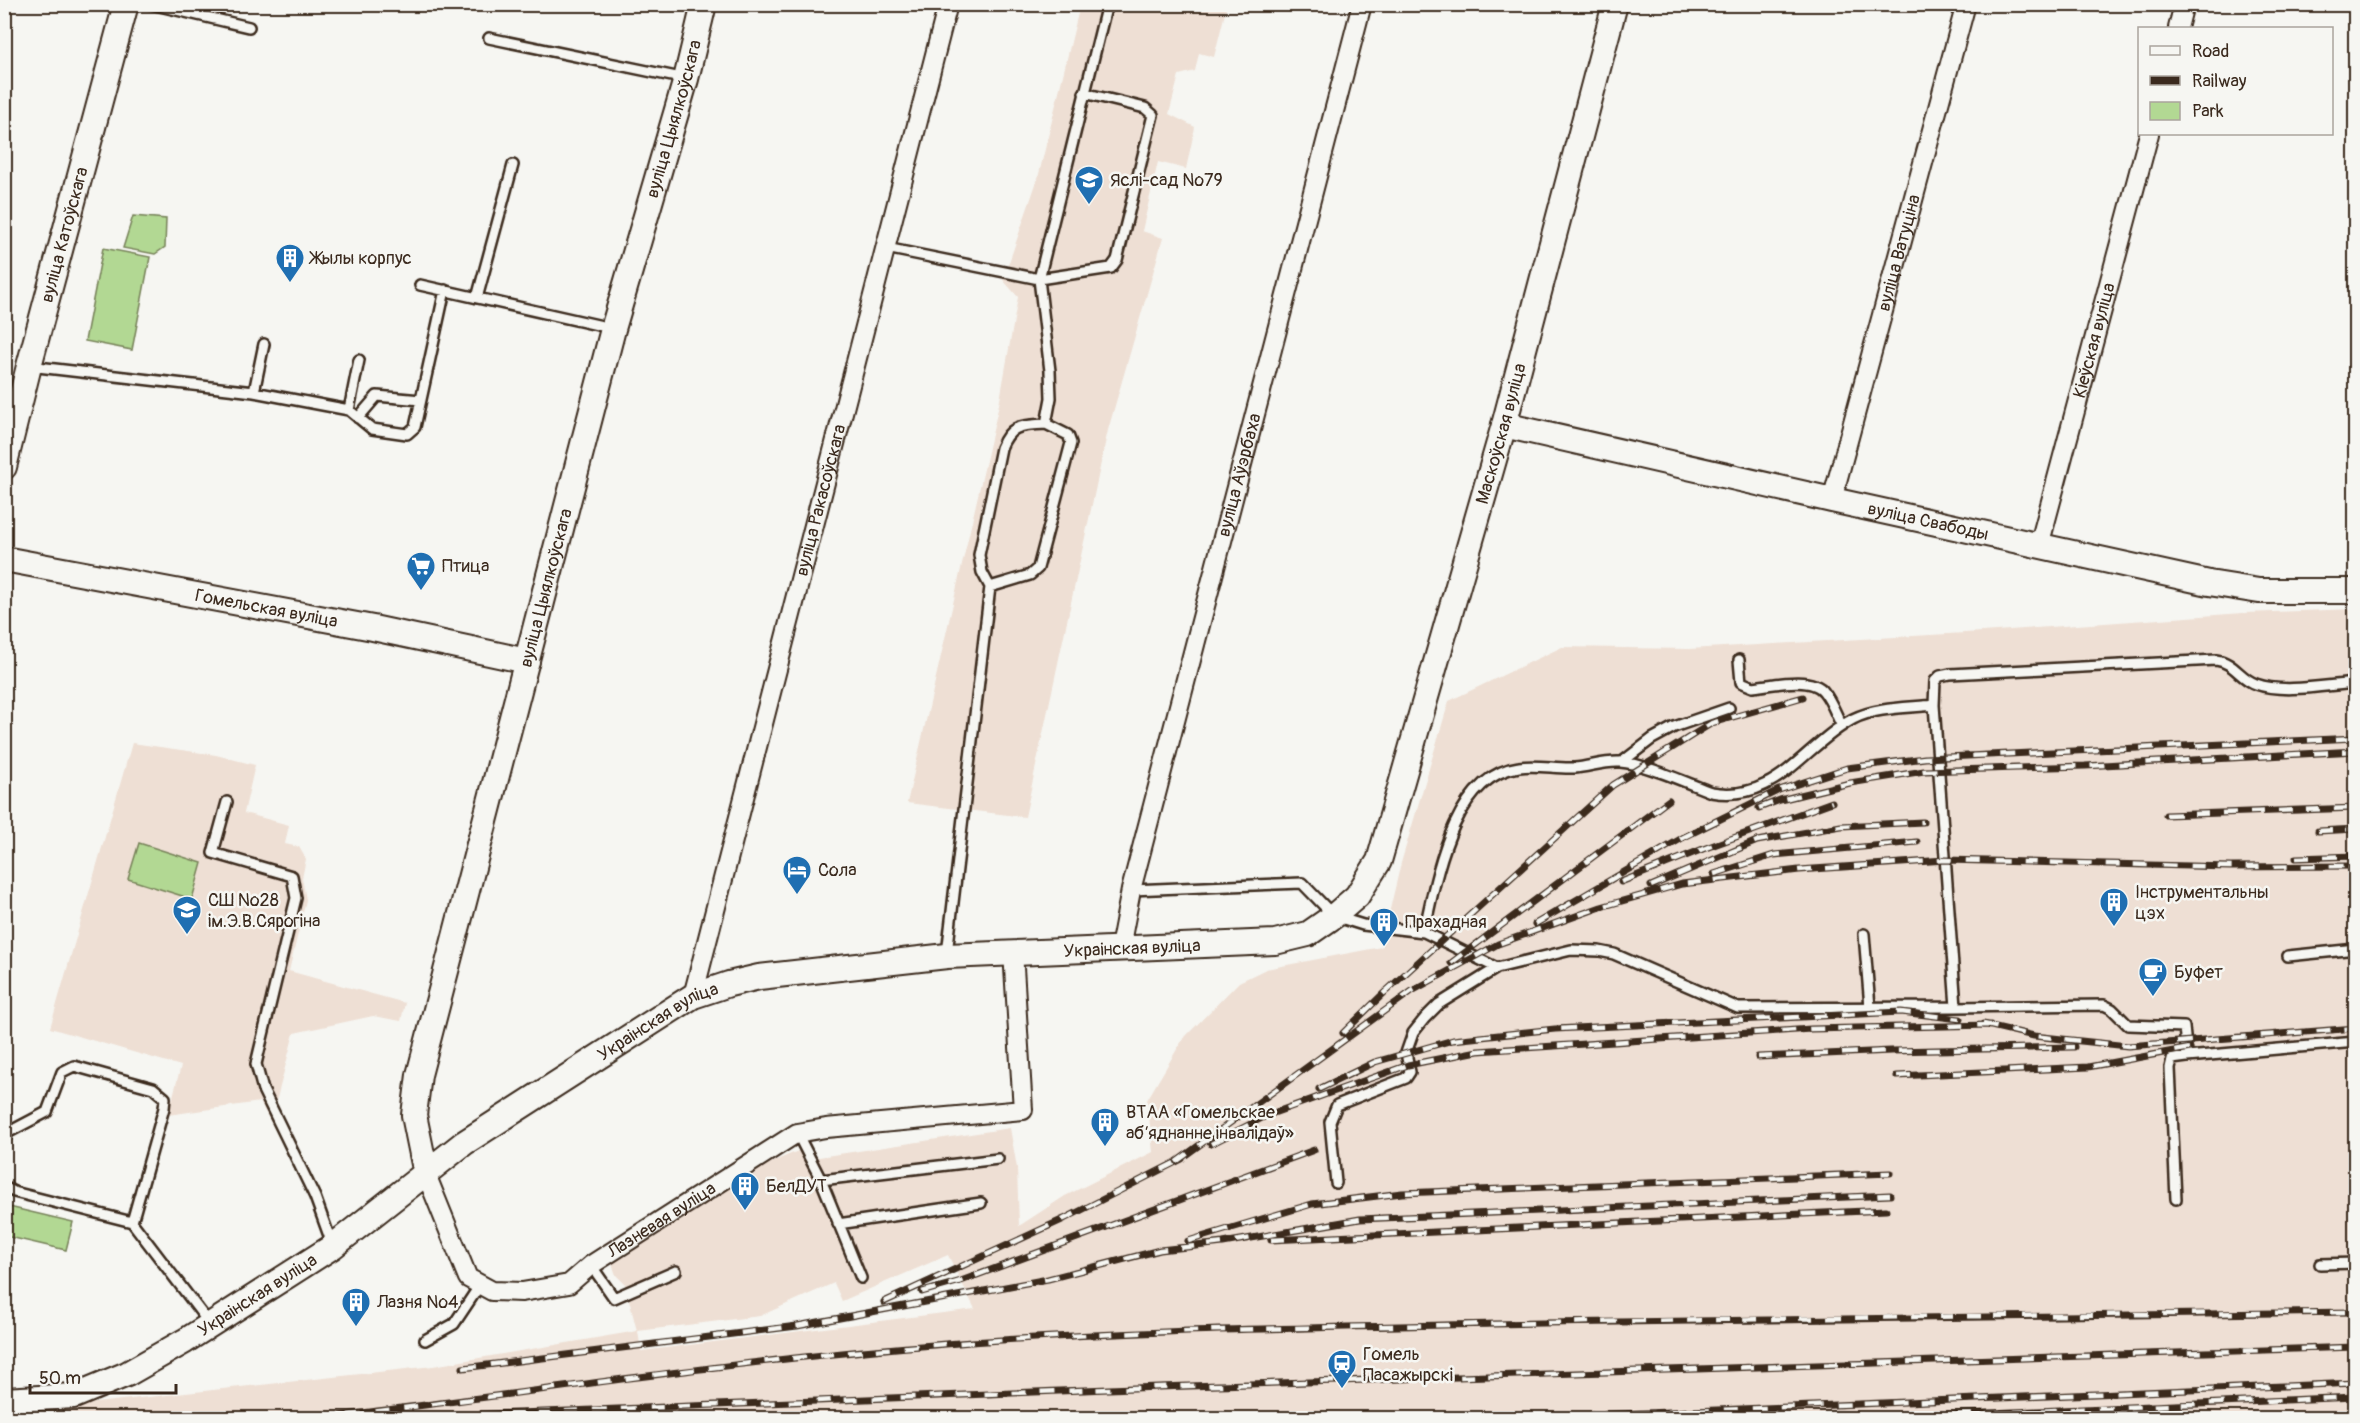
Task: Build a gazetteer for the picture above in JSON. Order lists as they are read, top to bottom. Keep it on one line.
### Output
{"streets":{"street":["вуліца Цыялкоўскага","вуліца Катоўскага","вуліца Ватуціна","Кіеўская вуліца","Маскоўская вуліца","вуліца Аўэрбаха","вуліца Ракасоўскага","вуліца Свабоды","Гомельская вуліца","Украінская вуліца","Лазневая вуліца"]},"crossings":[["вуліца Цыялкоўскага","Гомельская вуліца"],["вуліца Цыялкоўскага","Украінская вуліца"],["вуліца Ватуціна","вуліца Свабоды"],["Кіеўская вуліца","вуліца Свабоды"],["Маскоўская вуліца","вуліца Свабоды"],["Маскоўская вуліца","Украінская вуліца"],["вуліца Аўэрбаха","Украінская вуліца"],["вуліца Ракасоўскага","Украінская вуліца"],["Украінская вуліца","Лазневая вуліца"]],"places":{"school or university":["Яслі-сад №79","СШ №28 ім.Э.В.Сярогіна"],"building":["Жылы корпус","Інструментальны цэх","Прахадная","ВТАА «Гомельскае абʼяднанне інвалідаў»","БелДУТ","Лазня №4"],"supermarket":["Птица"],"hotel":["Сола"],"cafe":["Буфет"],"station":["Гомель Пасажырскі"]},"legend":["Road","Railway","Park"],"scale_bar":"50 m"}
